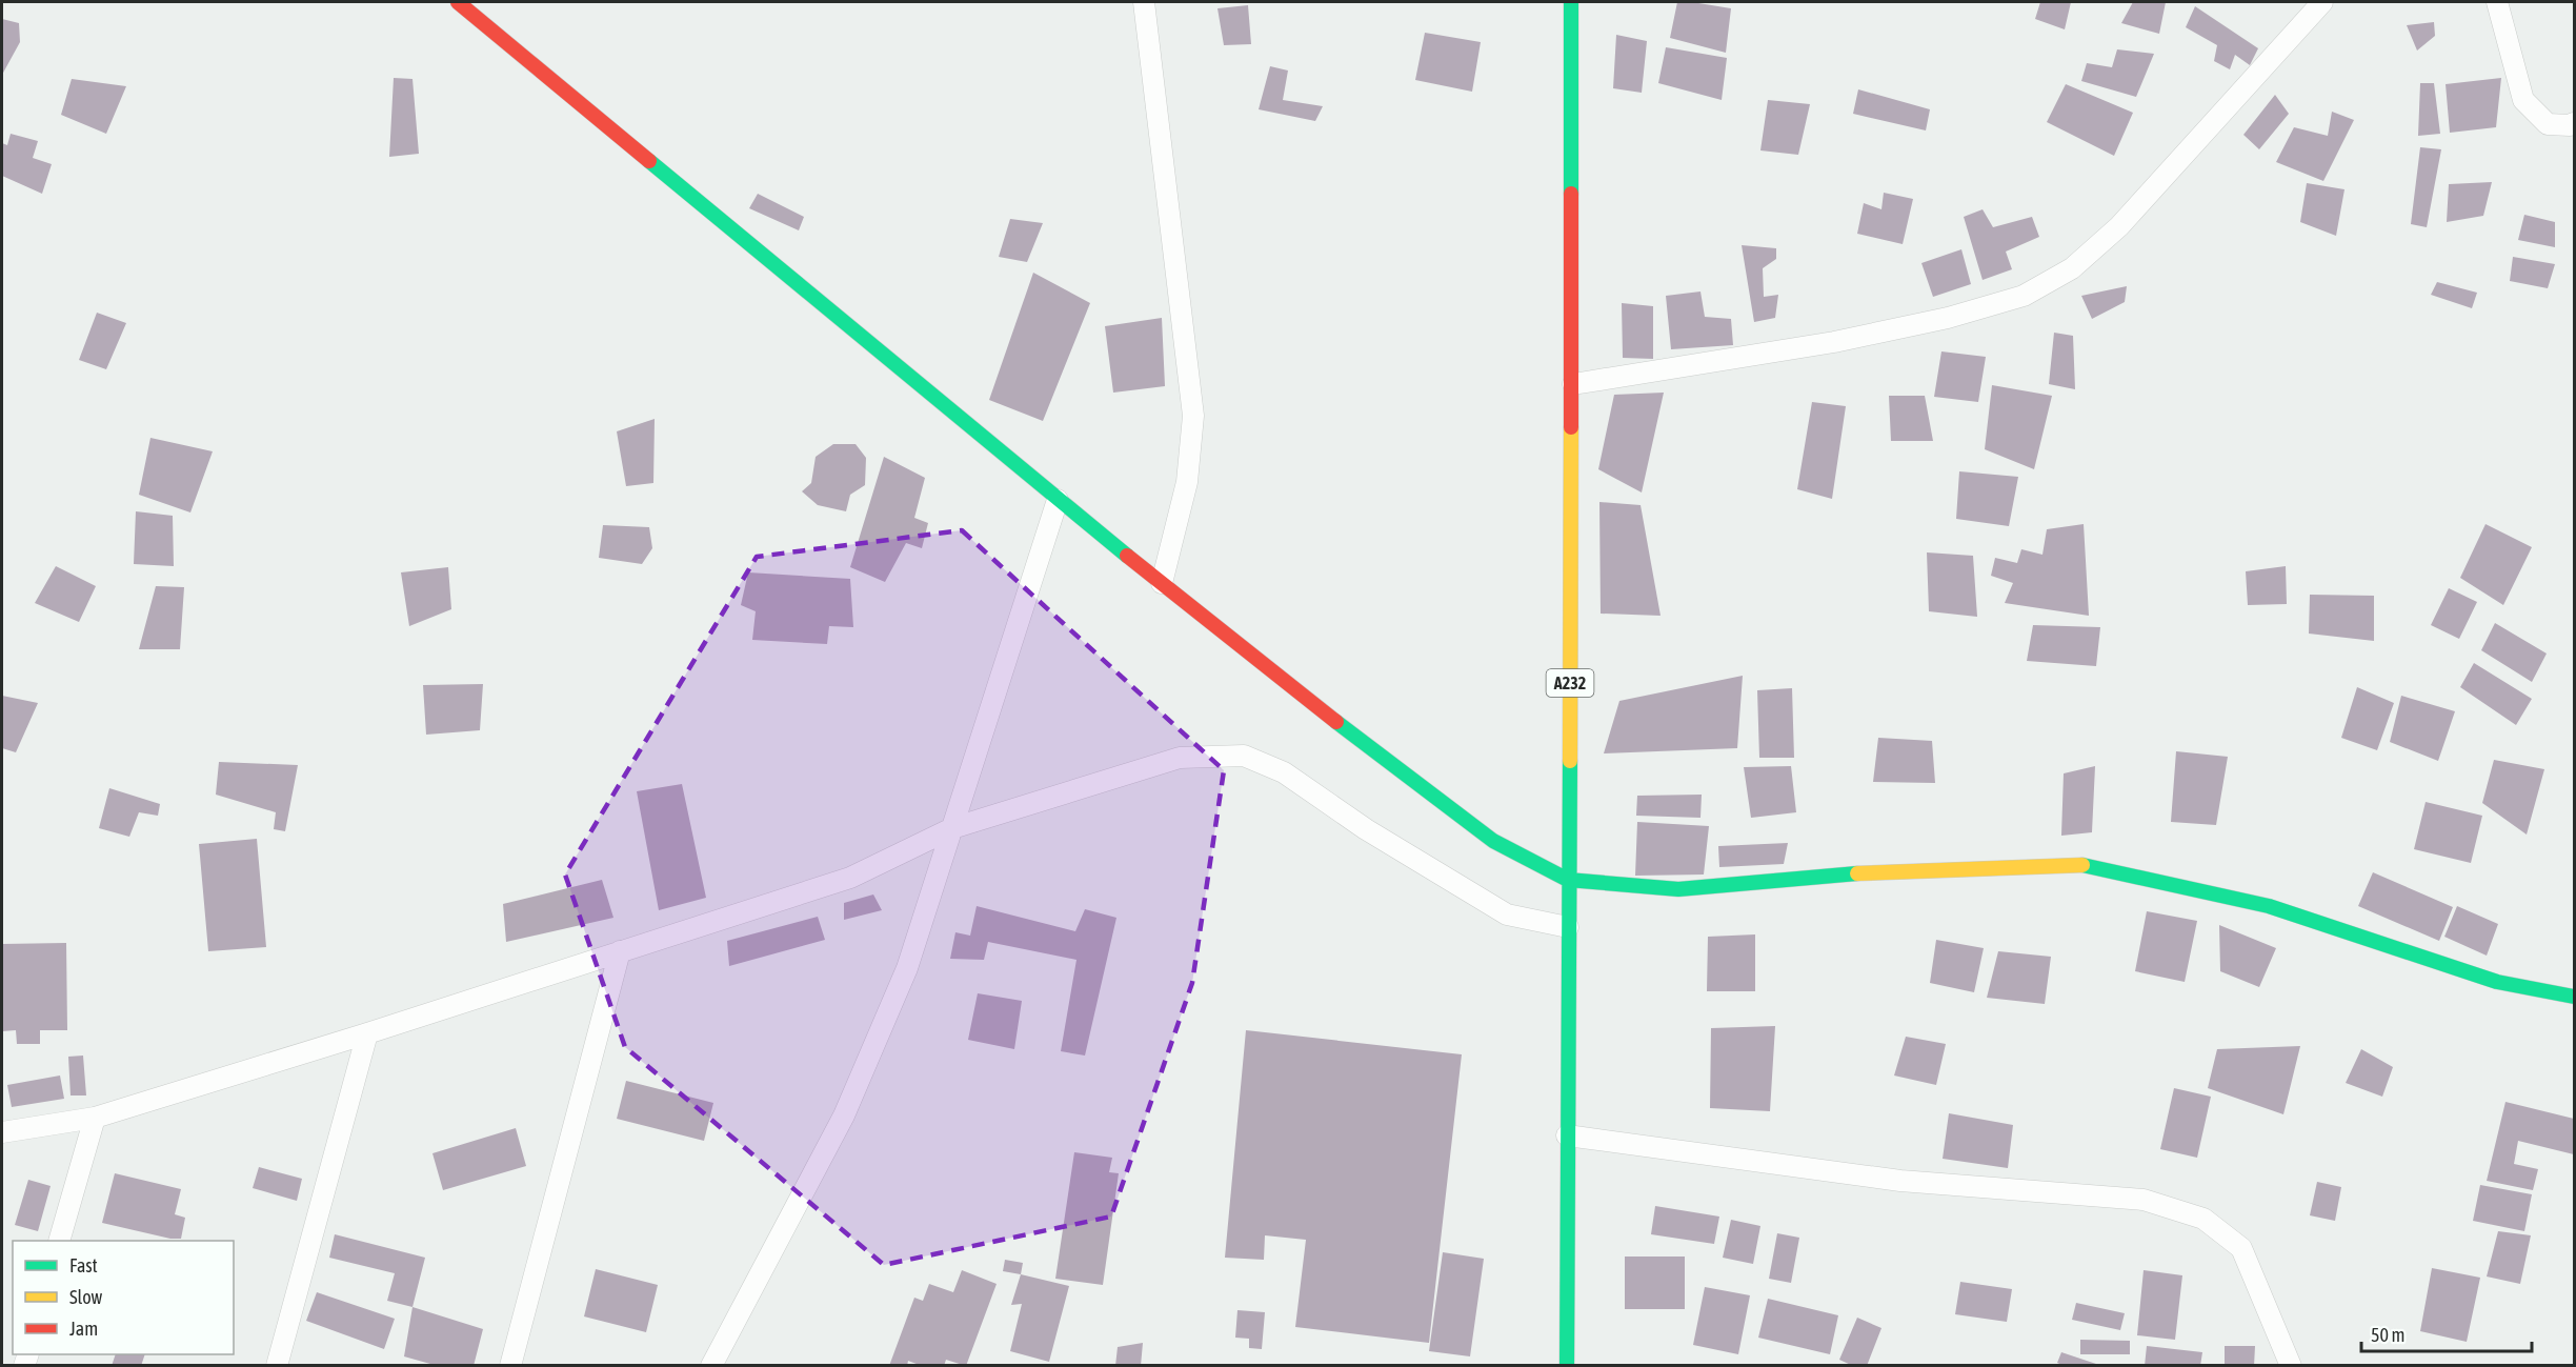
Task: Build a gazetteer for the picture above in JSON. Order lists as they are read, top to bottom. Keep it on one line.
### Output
{"streets":{"street":["A232"]},"legend":["Fast","Slow","Jam"],"scale_bar":"50 m"}
